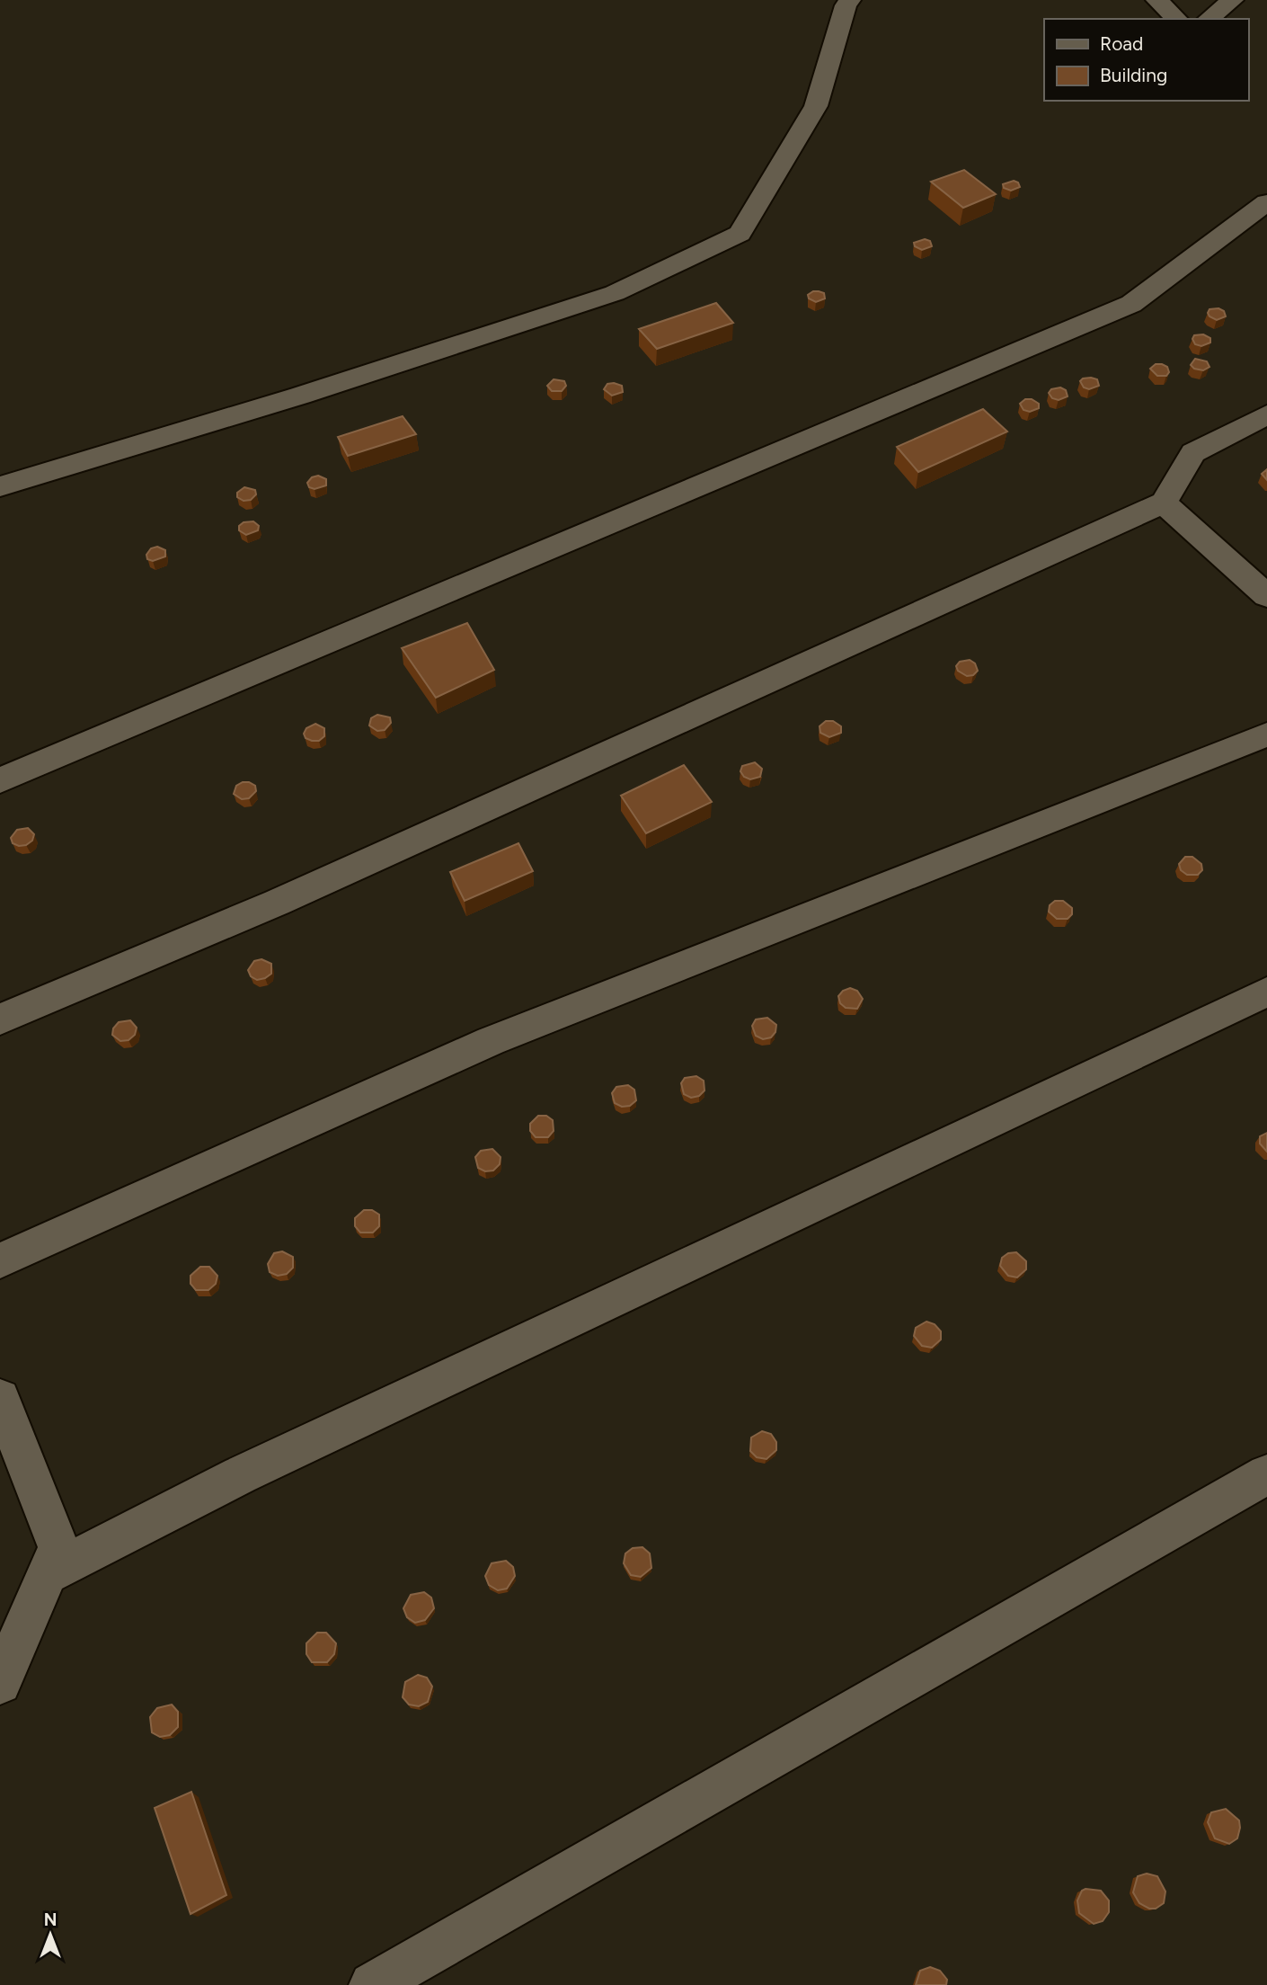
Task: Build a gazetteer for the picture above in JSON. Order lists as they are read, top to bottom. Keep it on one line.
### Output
{"legend":["Road","Building"],"north":"top"}
